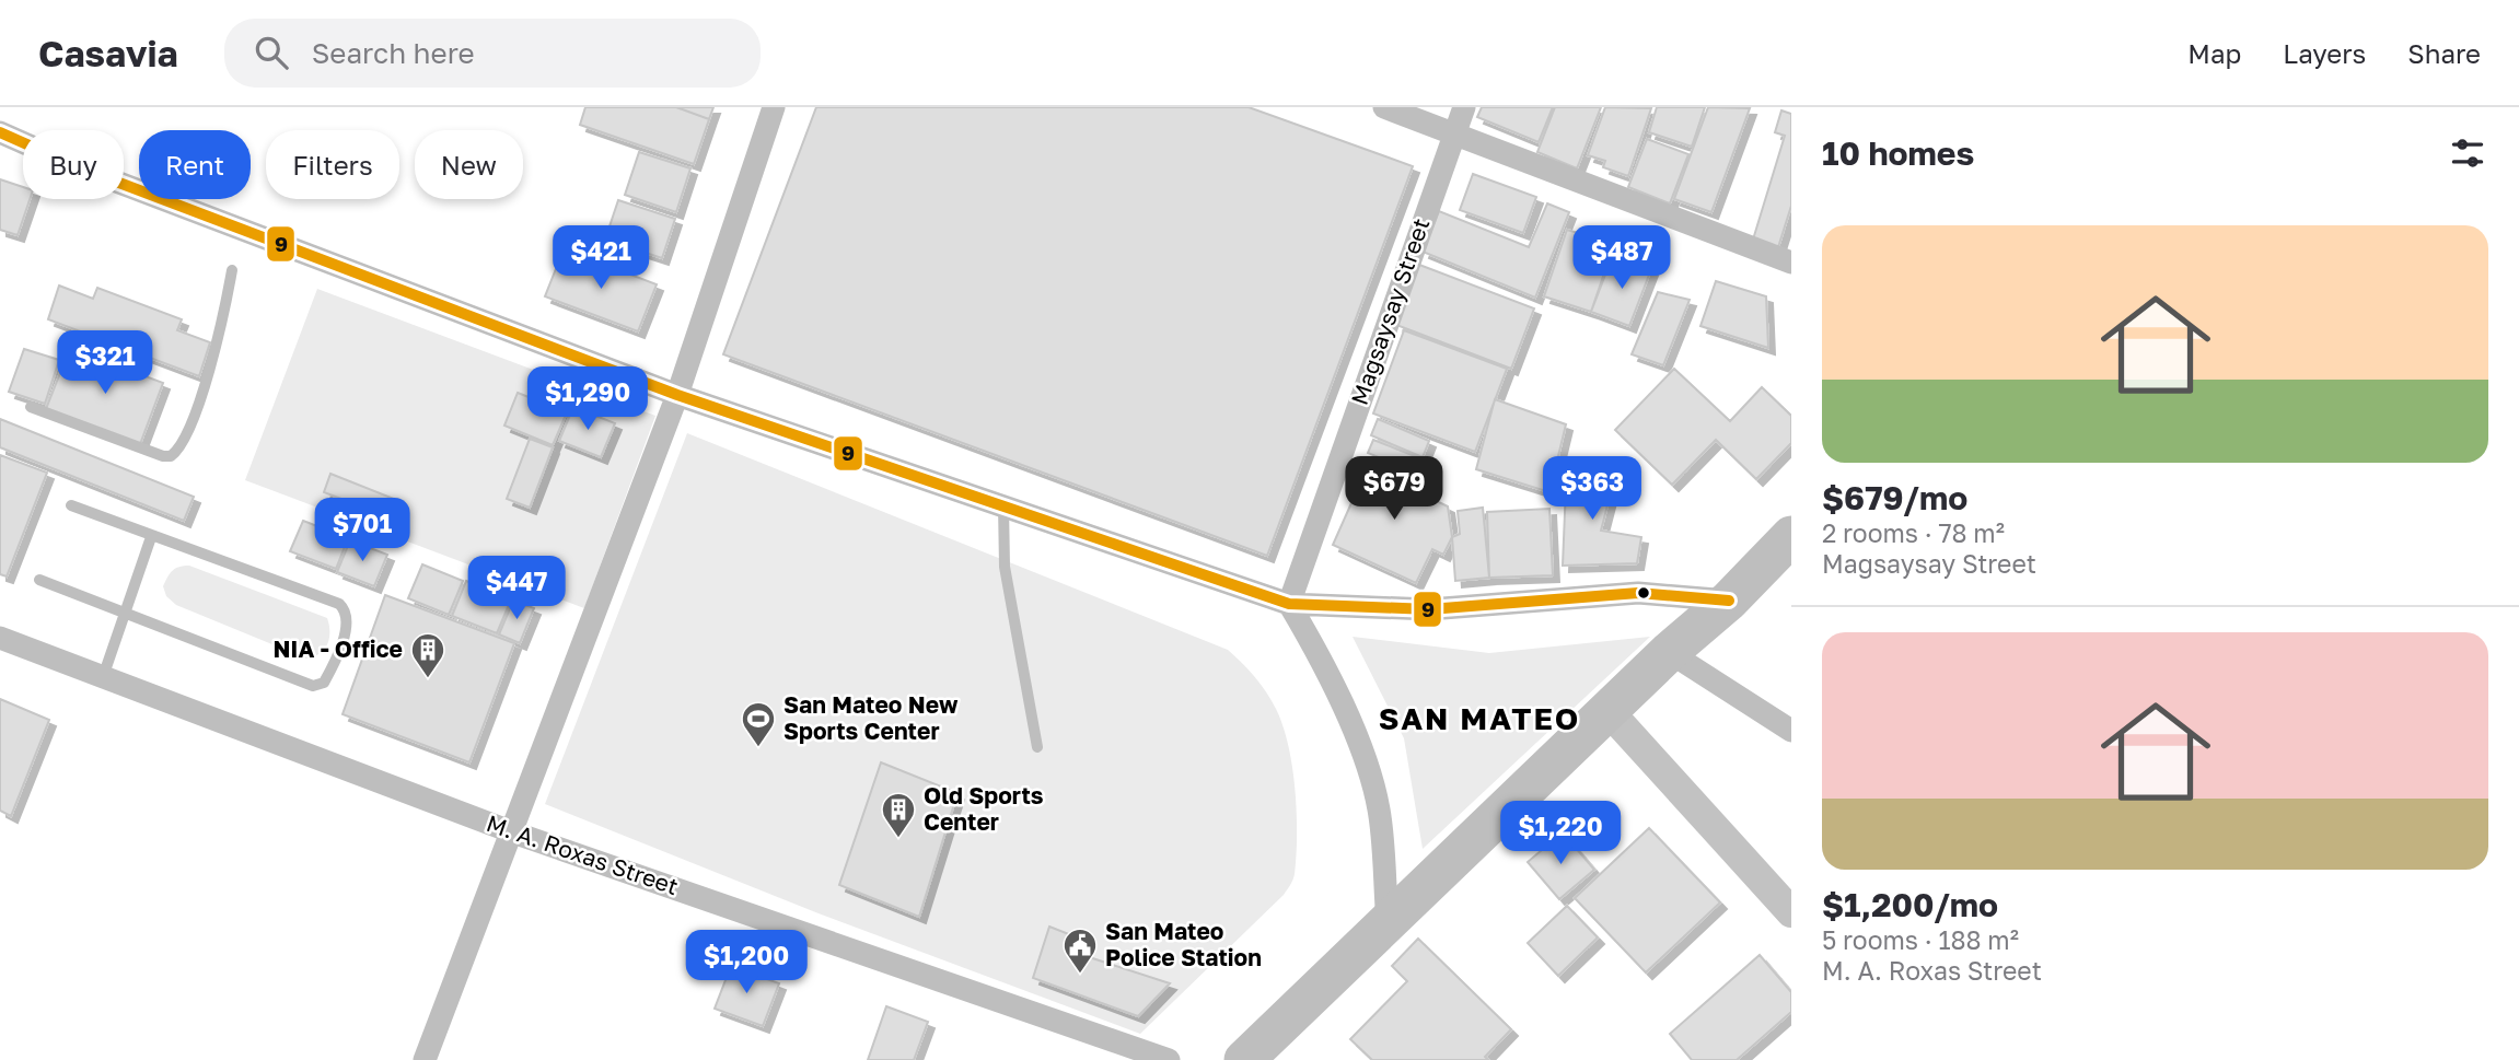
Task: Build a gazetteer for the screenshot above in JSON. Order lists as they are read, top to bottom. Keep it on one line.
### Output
{"streets":{"street":["Magsaysay Street","M. A. Roxas Street"]},"districts":["SAN MATEO"],"places":{"building":["NIA - Office","Old Sports Center"],"sports":["San Mateo New Sports Center"],"public building":["San Mateo Police Station"]},"lines":["transit line 9"],"page":{"header":"Casavia","search":"Search here","nav":["Map","Layers","Share"],"heading":"10 homes","chip":["Buy","Rent","Filters","New"],"list":[{"name":"$679/mo","note":"2 rooms · 78 m² · Magsaysay Street"},{"name":"$1,200/mo","note":"5 rooms · 188 m² · M. A. Roxas Street"}],"price":["$421","$487","$321","$1,290","$679","$363","$701","$447","$1,220","$1,200"]}}
